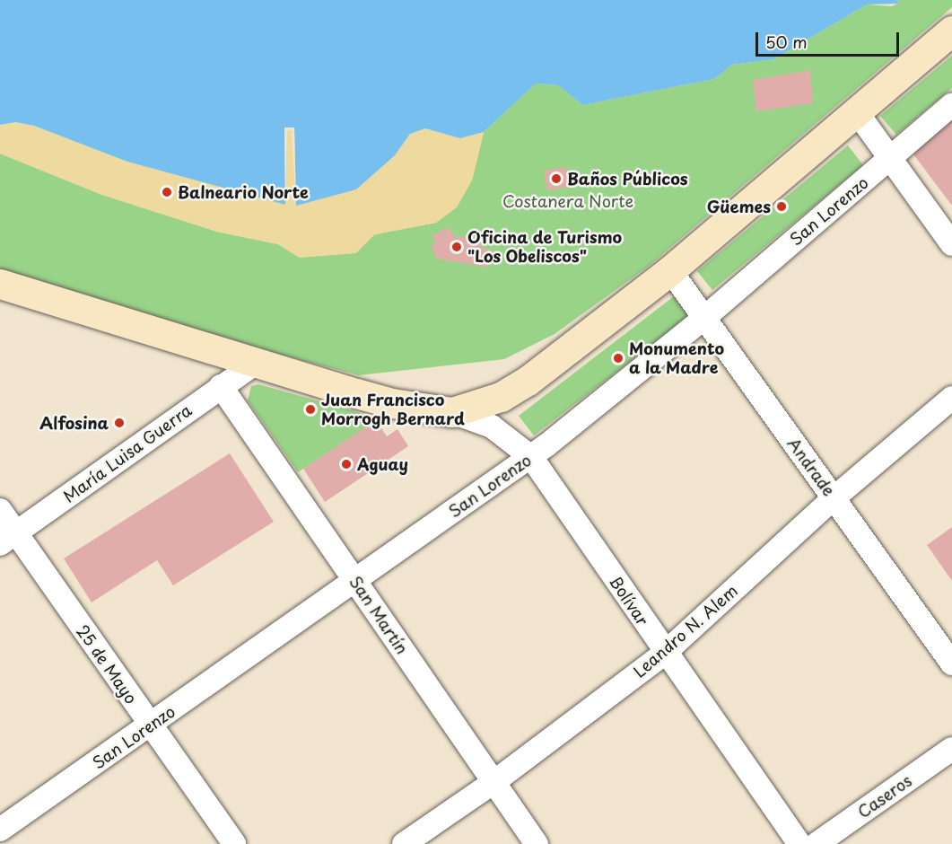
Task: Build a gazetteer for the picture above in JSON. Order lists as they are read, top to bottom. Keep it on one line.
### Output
{"streets":{"street":["San Lorenzo","María Luisa Guerra","Andrade","Bolívar","San Martín","Leandro N. Alem","25 de Mayo","Caseros"]},"crossings":[["San Lorenzo","Andrade"],["San Lorenzo","Bolívar"],["San Lorenzo","San Martín"],["San Lorenzo","25 de Mayo"],["María Luisa Guerra","San Martín"],["María Luisa Guerra","25 de Mayo"],["Andrade","Leandro N. Alem"],["Bolívar","Leandro N. Alem"],["San Martín","Leandro N. Alem"]],"parks":["Costanera Norte"],"places":["Baños Públicos","Balneario Norte","Güemes","Oficina de Turismo \"Los Obeliscos\"","Monumento a la Madre","Juan Francisco Morrogh Bernard","Alfosina","Aguay"],"scale_bar":"50 m"}
